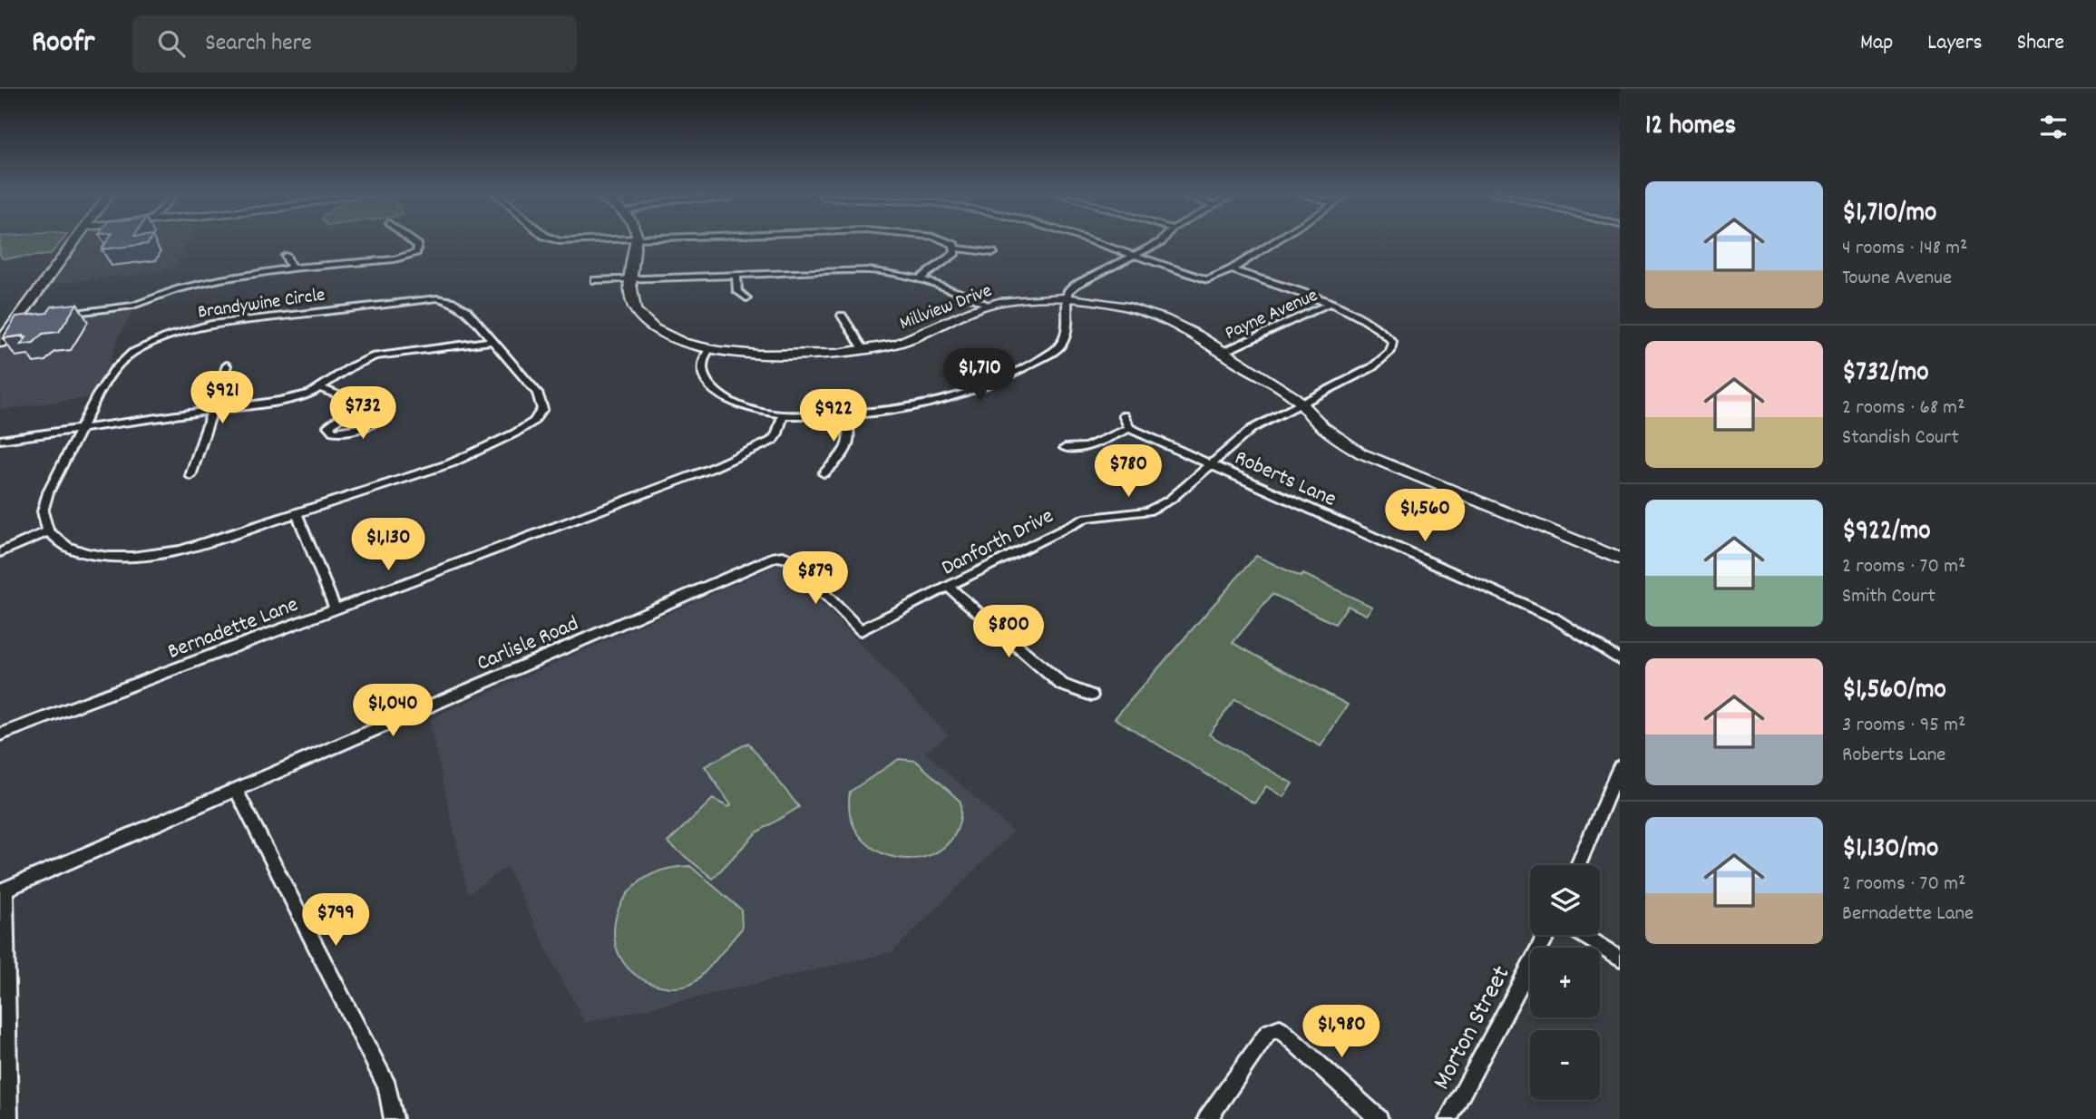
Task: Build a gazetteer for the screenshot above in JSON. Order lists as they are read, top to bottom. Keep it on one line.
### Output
{"streets":{"street":["Brandywine Circle","Millview Drive","Payne Avenue","Roberts Lane","Danforth Drive","Bernadette Lane","Carlisle Road","Morton Street"]},"crossings":[["Millview Drive","Payne Avenue"],["Millview Drive","Danforth Drive"],["Payne Avenue","Danforth Drive"],["Roberts Lane","Danforth Drive"],["Danforth Drive","Carlisle Road"]],"page":{"header":"Roofr","search":"Search here","nav":["Map","Layers","Share"],"heading":"12 homes","list":[{"name":"$1,710/mo","note":"4 rooms · 148 m² · Towne Avenue"},{"name":"$732/mo","note":"2 rooms · 68 m² · Standish Court"},{"name":"$922/mo","note":"2 rooms · 70 m² · Smith Court"},{"name":"$1,560/mo","note":"3 rooms · 95 m² · Roberts Lane"},{"name":"$1,130/mo","note":"2 rooms · 70 m² · Bernadette Lane"}],"price":["$1,710","$921","$732","$922","$780","$1,560","$1,130","$879","$800","$1,040","$799","$1,980"],"map_buttons":["+","−"]}}
